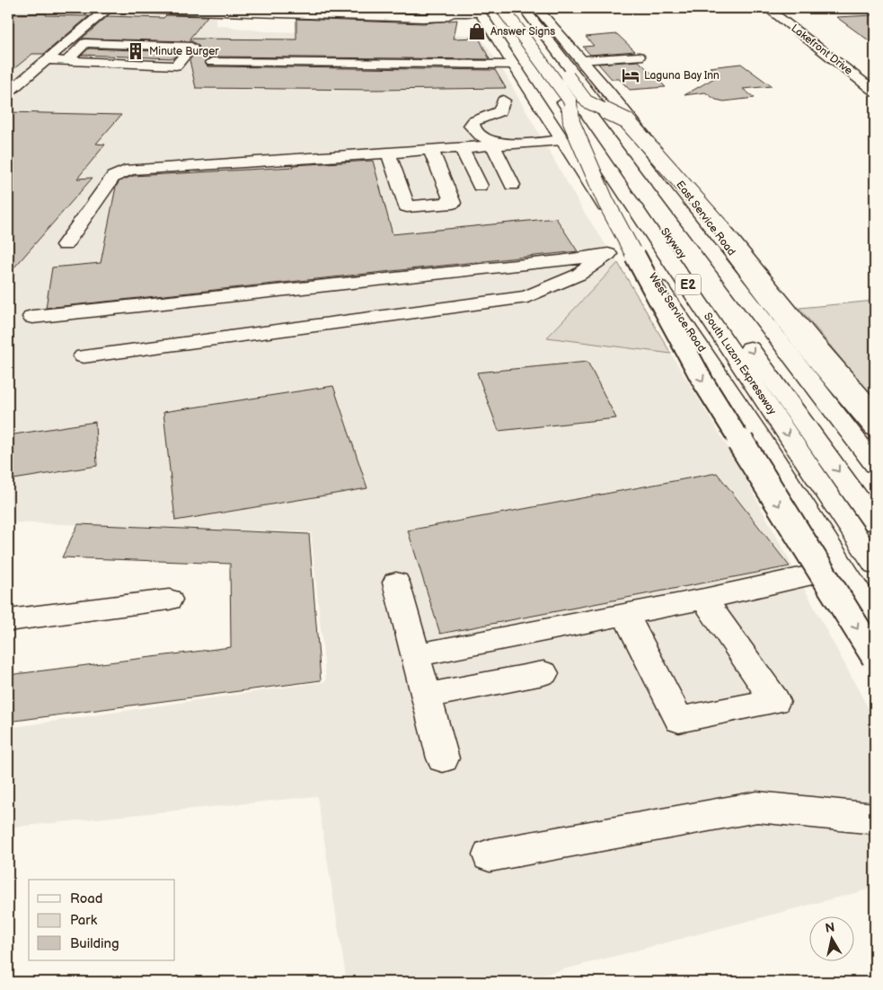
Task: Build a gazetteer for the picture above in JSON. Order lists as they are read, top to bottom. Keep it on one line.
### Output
{"streets":{"main road":["Lakefront Drive","East Service Road","Skyway","E2","West Service Road","South Luzon Expressway"]},"crossings":[["West Service Road","South Luzon Expressway"]],"places":{"shop":["Answer Signs"],"building":["Minute Burger"],"hotel":["Laguna Bay Inn"]},"legend":["Road","Park","Building"],"north":"top"}
